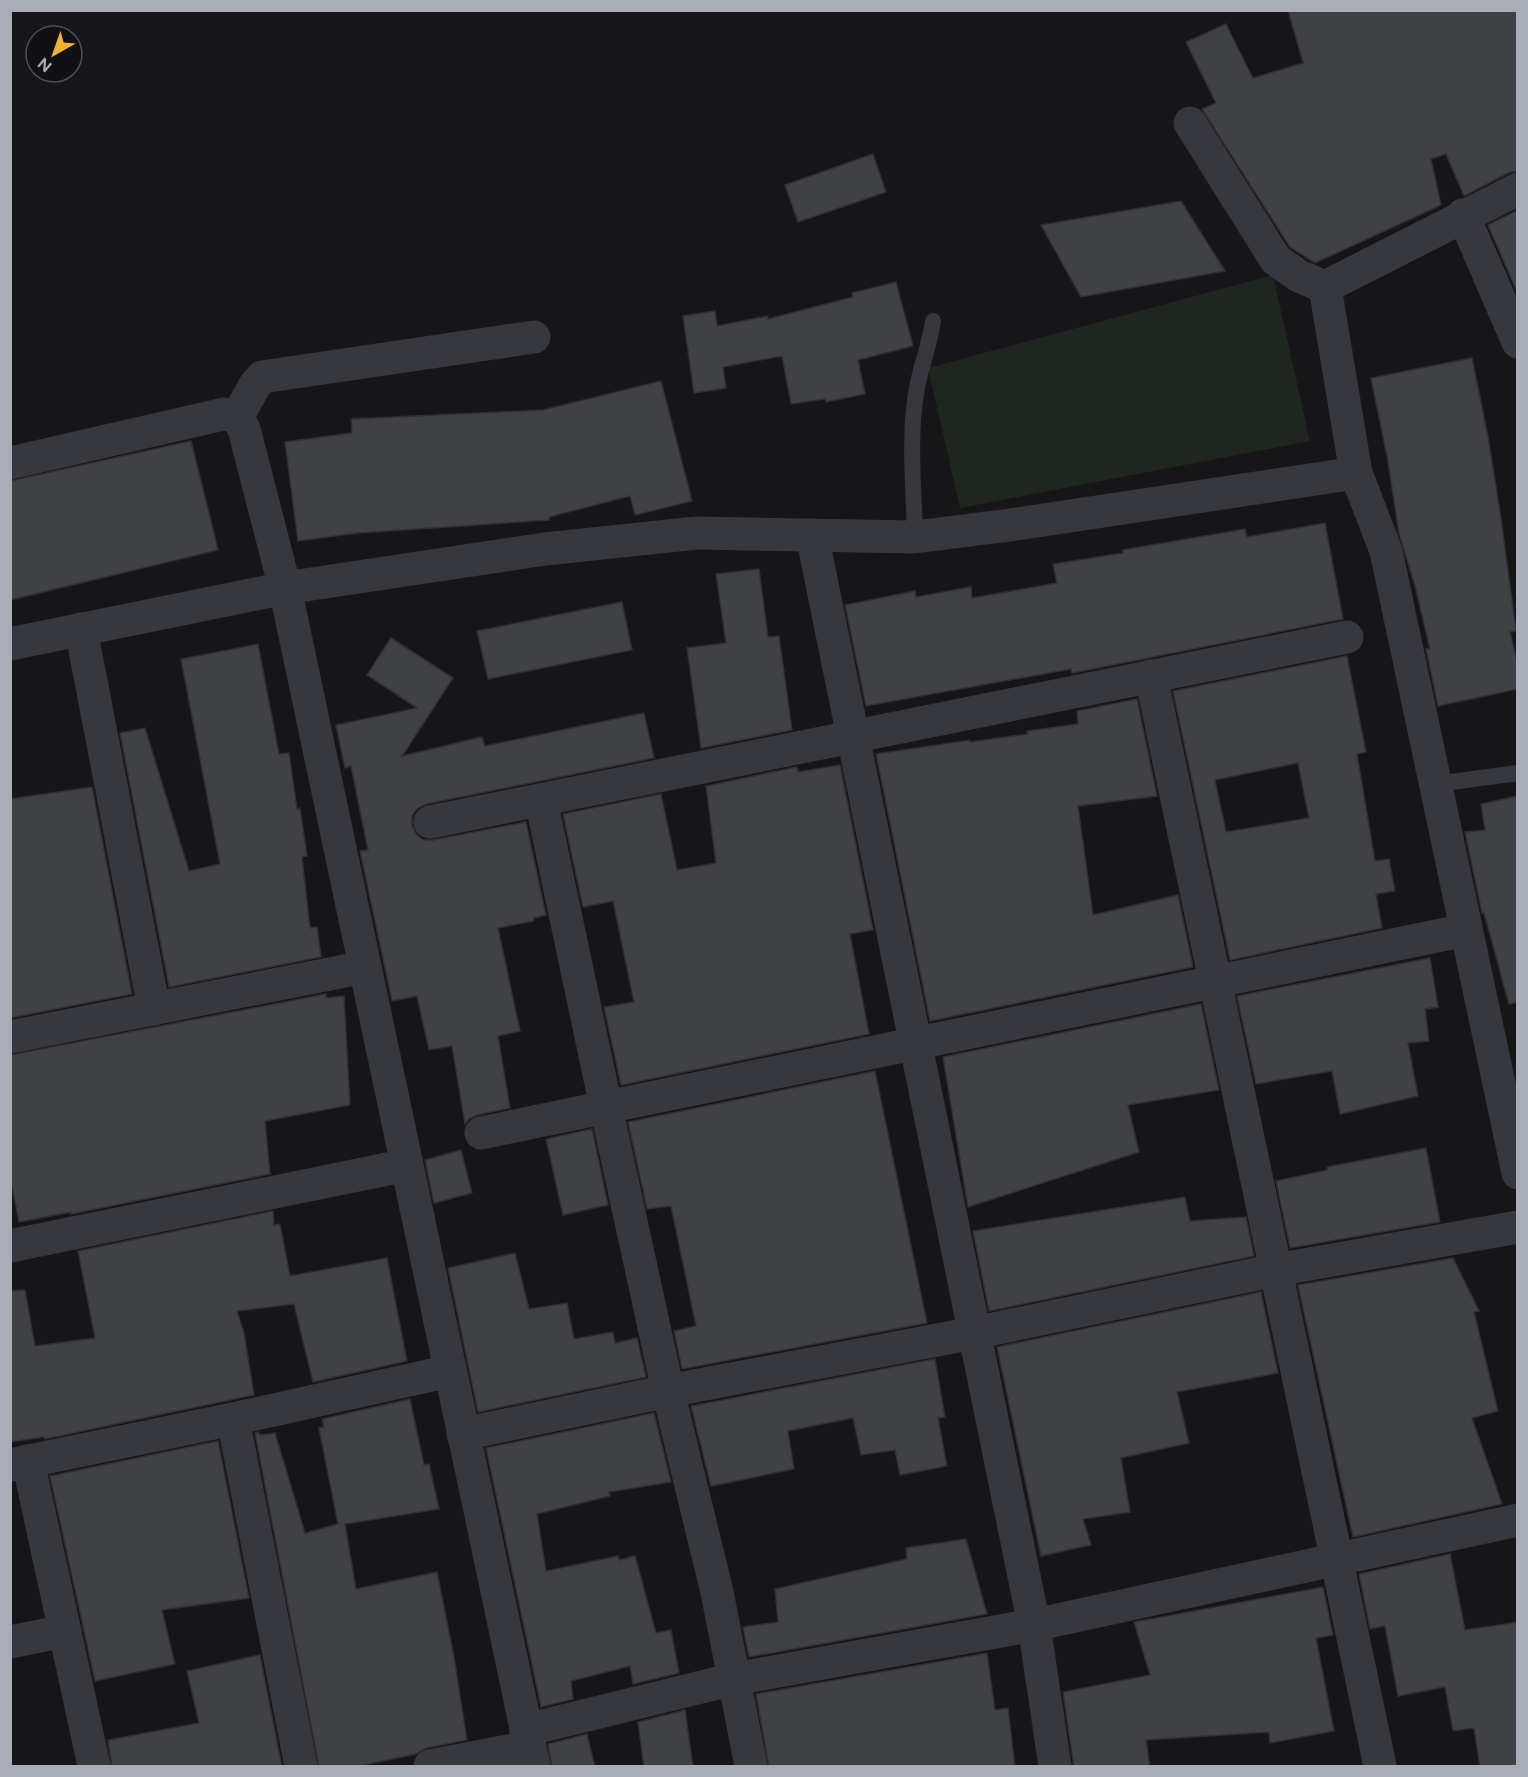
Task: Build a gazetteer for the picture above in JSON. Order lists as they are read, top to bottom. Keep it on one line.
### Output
{"north":"bottom left"}
